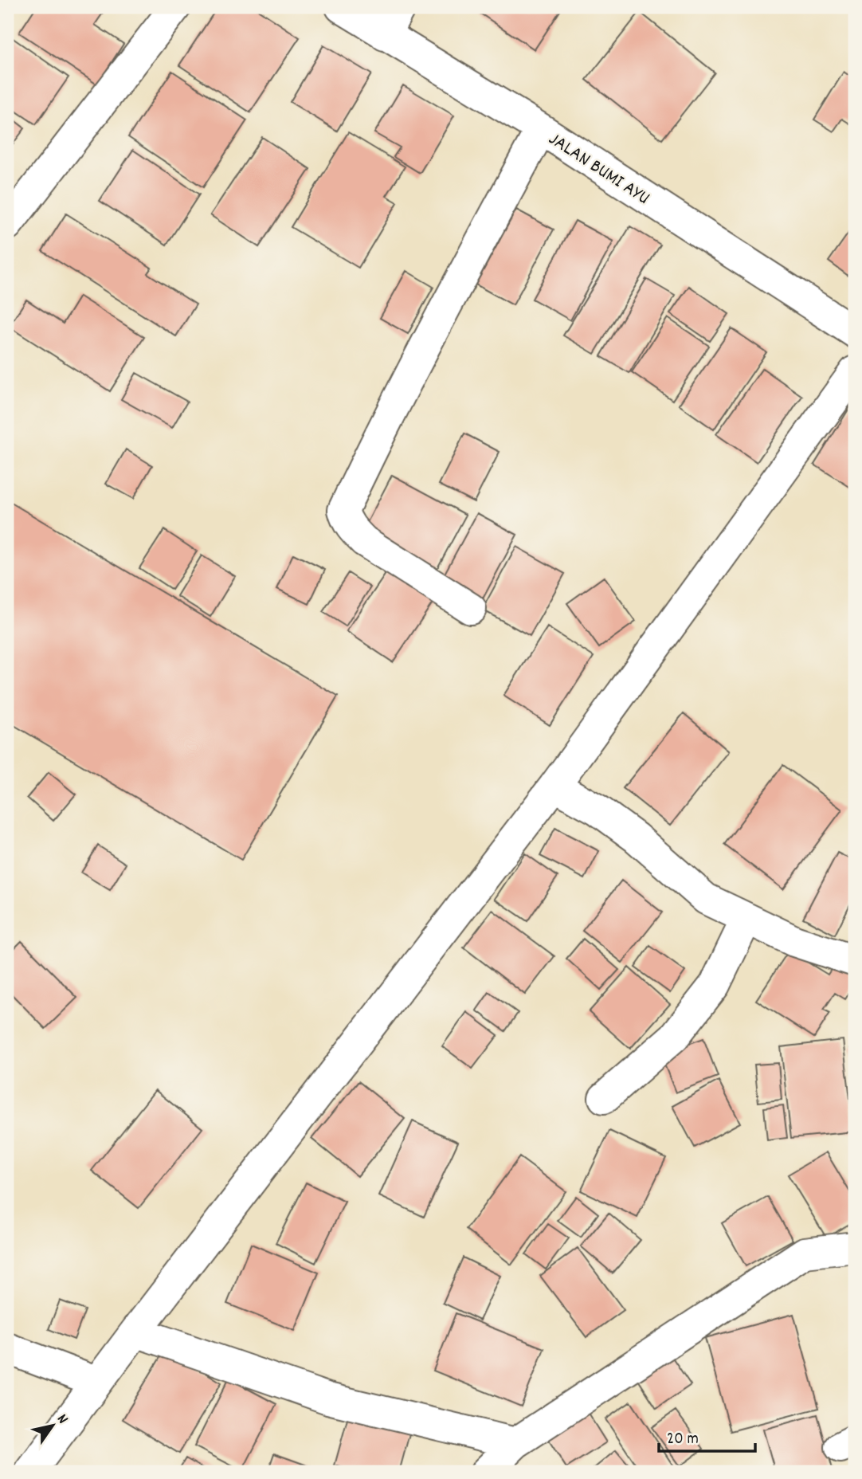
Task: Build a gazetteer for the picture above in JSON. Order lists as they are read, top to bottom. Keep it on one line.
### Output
{"streets":{"street":["JALAN BUMI AYU"]},"scale_bar":"20 m","north":"top right"}
